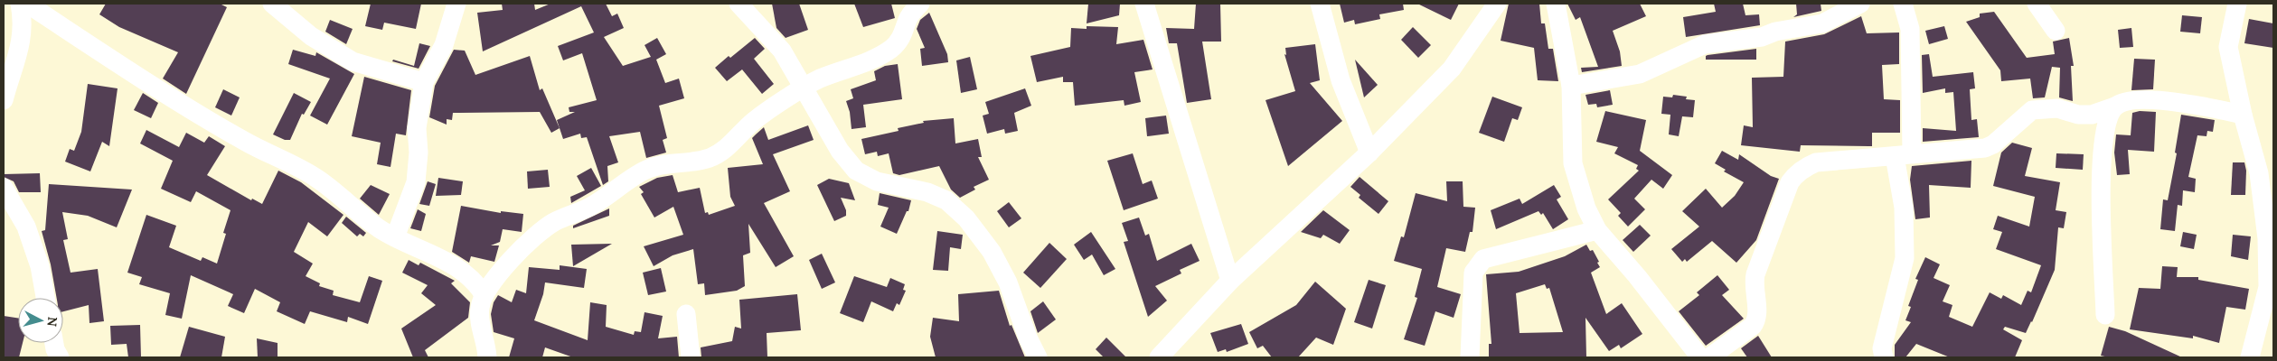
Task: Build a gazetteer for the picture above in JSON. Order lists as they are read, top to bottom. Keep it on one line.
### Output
{"north":"right"}
